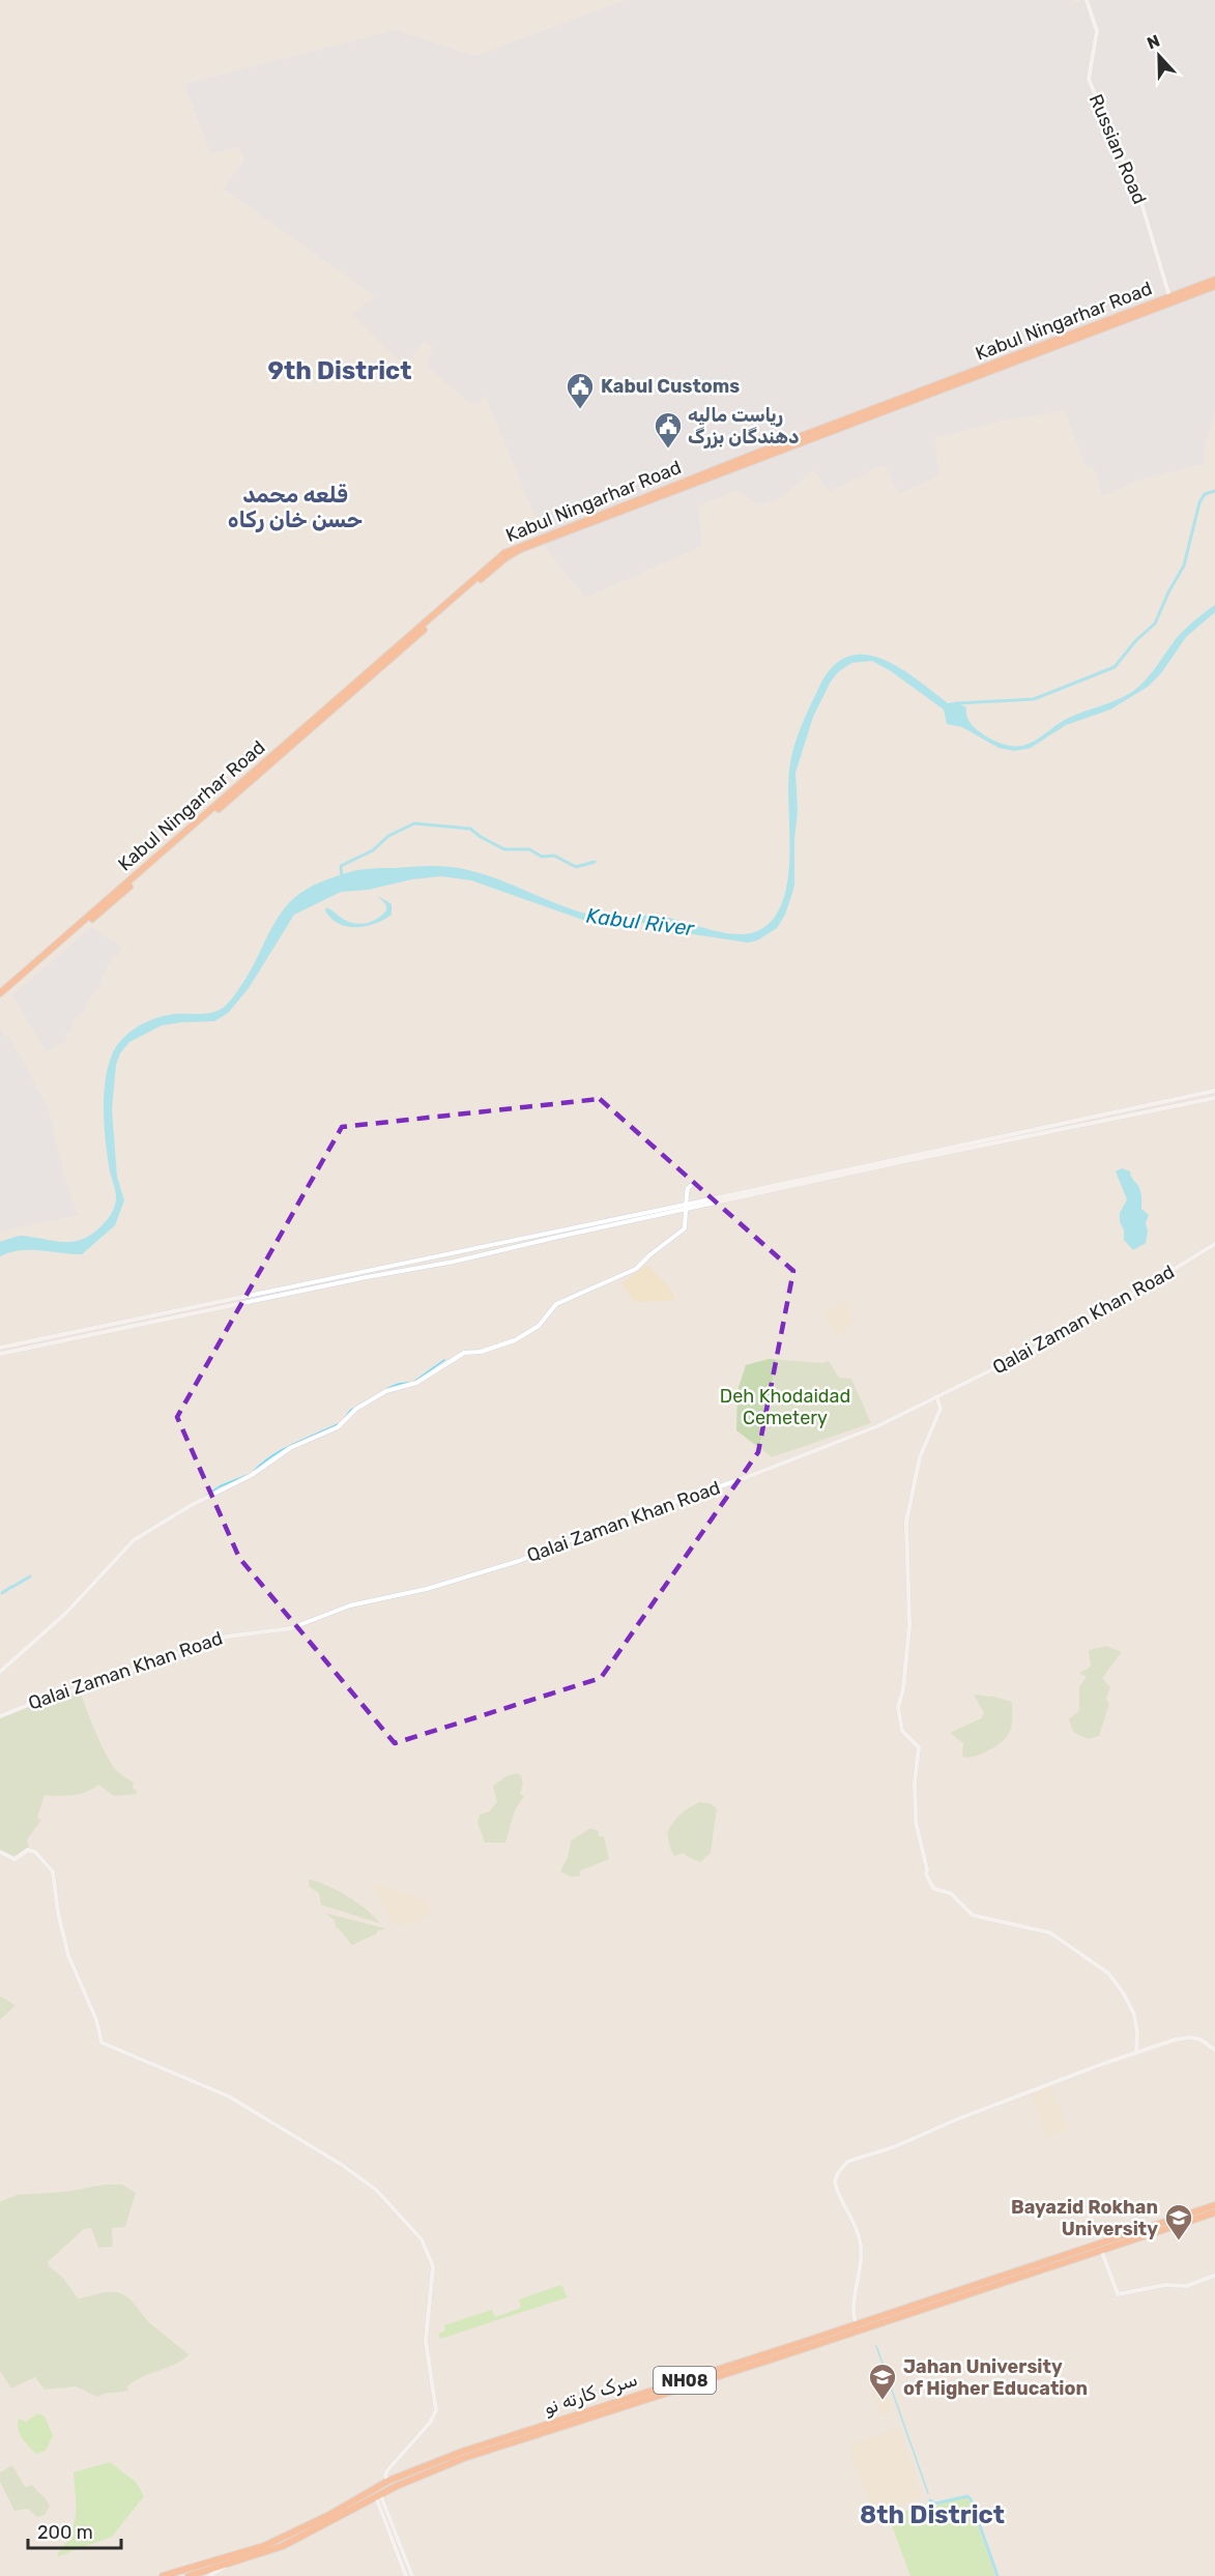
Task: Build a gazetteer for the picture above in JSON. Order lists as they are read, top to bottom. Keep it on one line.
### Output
{"streets":{"highway":["Kabul Ningarhar Road","NH08","سرک کارته نو"],"street":["Russian Road","Qalai Zaman Khan Road"]},"crossings":[["Russian Road","Kabul Ningarhar Road"]],"districts":["9th District","قلعه محمد حسن خان رکاه","8th District"],"water":["Kabul River"],"parks":["Deh Khodaidad Cemetery"],"places":{"public building":["Kabul Customs","ریاست مالیه دهندگان بزرگ"],"school or university":["Bayazid Rokhan University","Jahan University of Higher Education"]},"scale_bar":"200 m","north":"top"}
